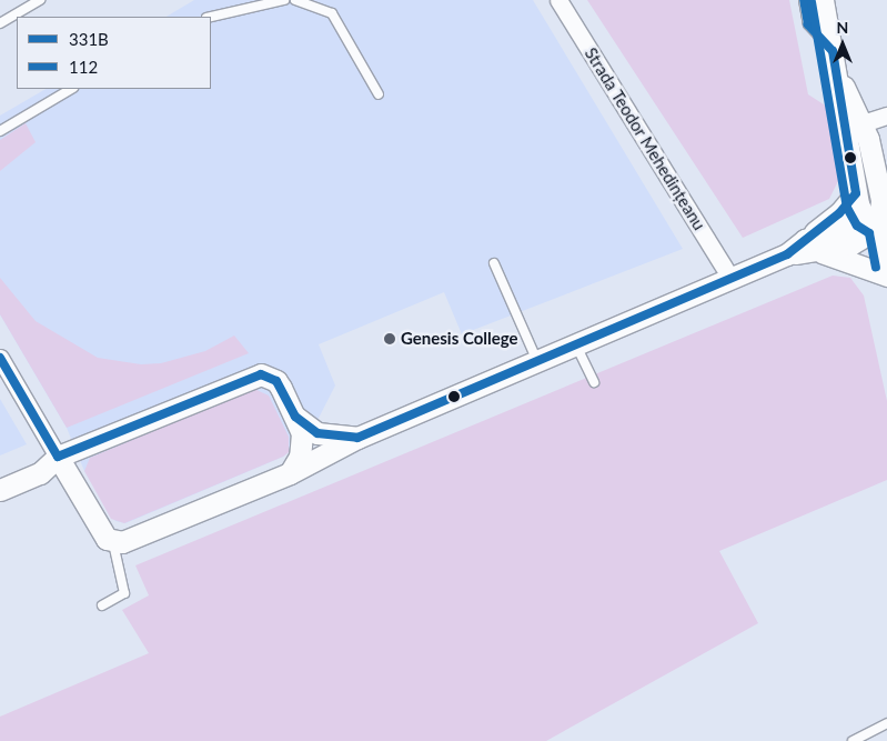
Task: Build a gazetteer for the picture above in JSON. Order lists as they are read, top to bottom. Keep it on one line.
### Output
{"streets":{"street":["Strada Teodor Mehedințeanu"]},"places":["Genesis College"],"lines":["transit line 331B","transit line 112"],"legend":["331B","112"],"north":"top"}
